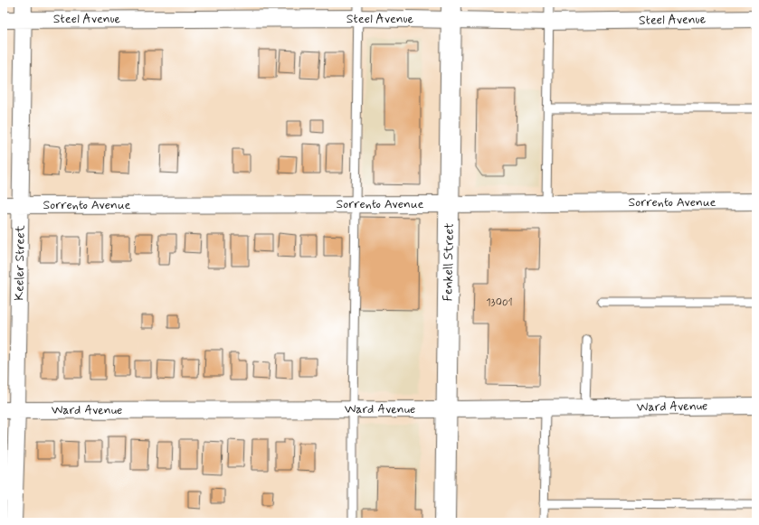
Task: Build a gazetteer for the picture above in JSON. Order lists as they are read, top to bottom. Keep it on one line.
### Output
{"streets":{"street":["Steel Avenue","Sorrento Avenue","Fenkell Street","Keeler Street","Ward Avenue"]},"crossings":[["Steel Avenue","Fenkell Street"],["Steel Avenue","Keeler Street"],["Sorrento Avenue","Fenkell Street"],["Sorrento Avenue","Keeler Street"],["Fenkell Street","Ward Avenue"],["Keeler Street","Ward Avenue"]],"house_numbers":["13001"]}
